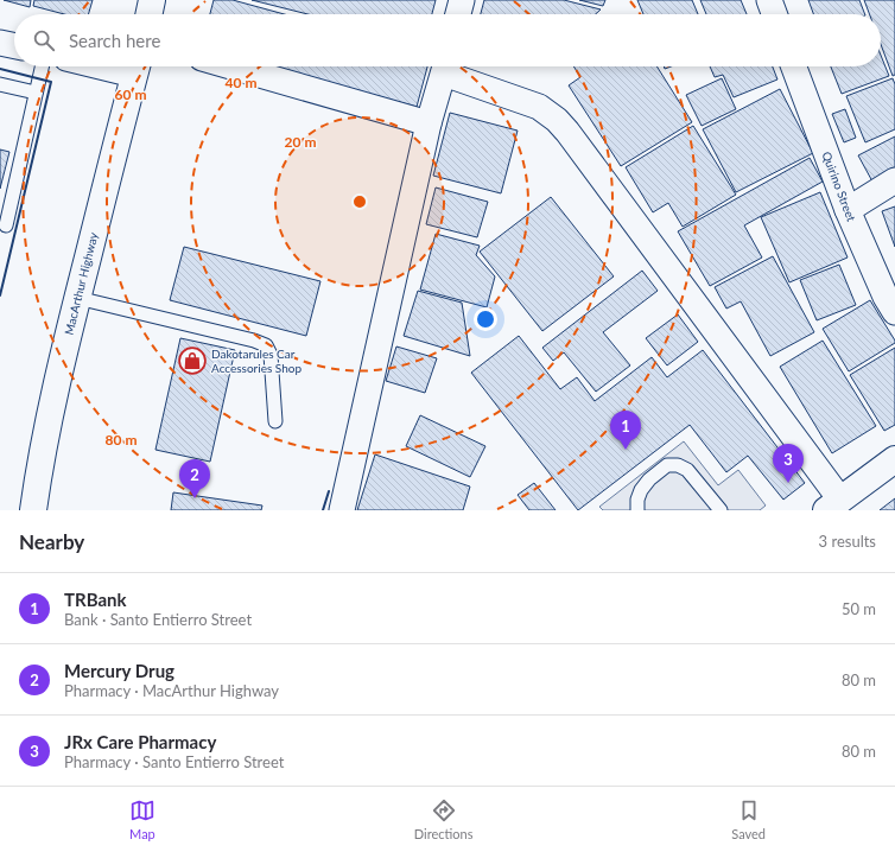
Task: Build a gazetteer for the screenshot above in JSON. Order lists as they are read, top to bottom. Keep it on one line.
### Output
{"streets":{"main road":["MacArthur Highway"],"street":["Quirino Street"]},"places":{"shop":["Dakotarules Car Accessories Shop"]},"page":{"search":"Search here","pins":["1","3","2"],"heading":["Nearby","3 results"],"list":[{"mark":"1","name":"TRBank","note":"Bank · Santo Entierro Street","value":"50 m"},{"mark":"2","name":"Mercury Drug","note":"Pharmacy · MacArthur Highway","value":"80 m"},{"mark":"3","name":"JRx Care Pharmacy","note":"Pharmacy · Santo Entierro Street","value":"80 m"}],"nav":["Map","Directions","Saved"]},"rings":["40 m","60 m","20 m","80 m"]}
